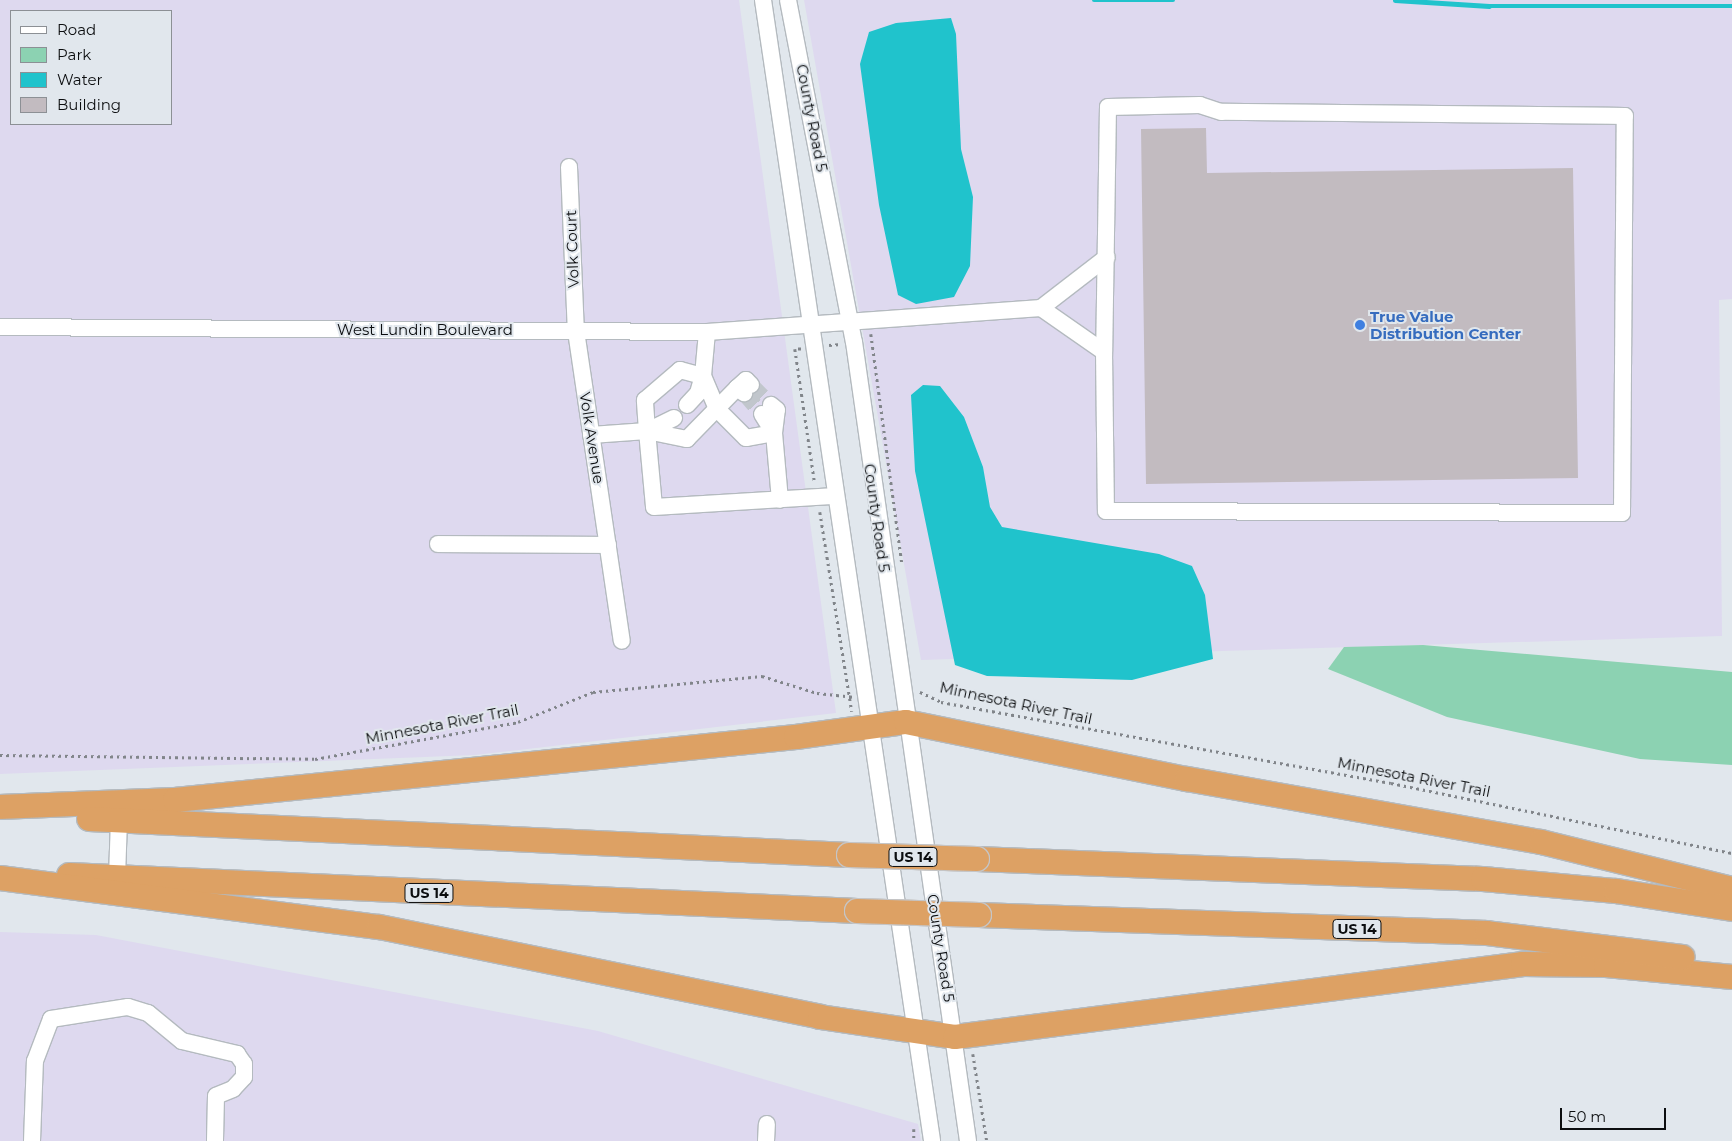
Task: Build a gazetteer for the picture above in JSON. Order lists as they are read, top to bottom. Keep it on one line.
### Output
{"streets":{"highway":["US 14"],"street":["County Road 5","Volk Court","West Lundin Boulevard","Volk Avenue"],"path":["Minnesota River Trail"]},"crossings":[["County Road 5","West Lundin Boulevard"],["County Road 5","Minnesota River Trail"],["Volk Court","West Lundin Boulevard"],["Volk Court","Volk Avenue"],["West Lundin Boulevard","Volk Avenue"]],"places":["True Value Distribution Center"],"legend":["Road","Park","Water","Building"],"scale_bar":"50 m"}
